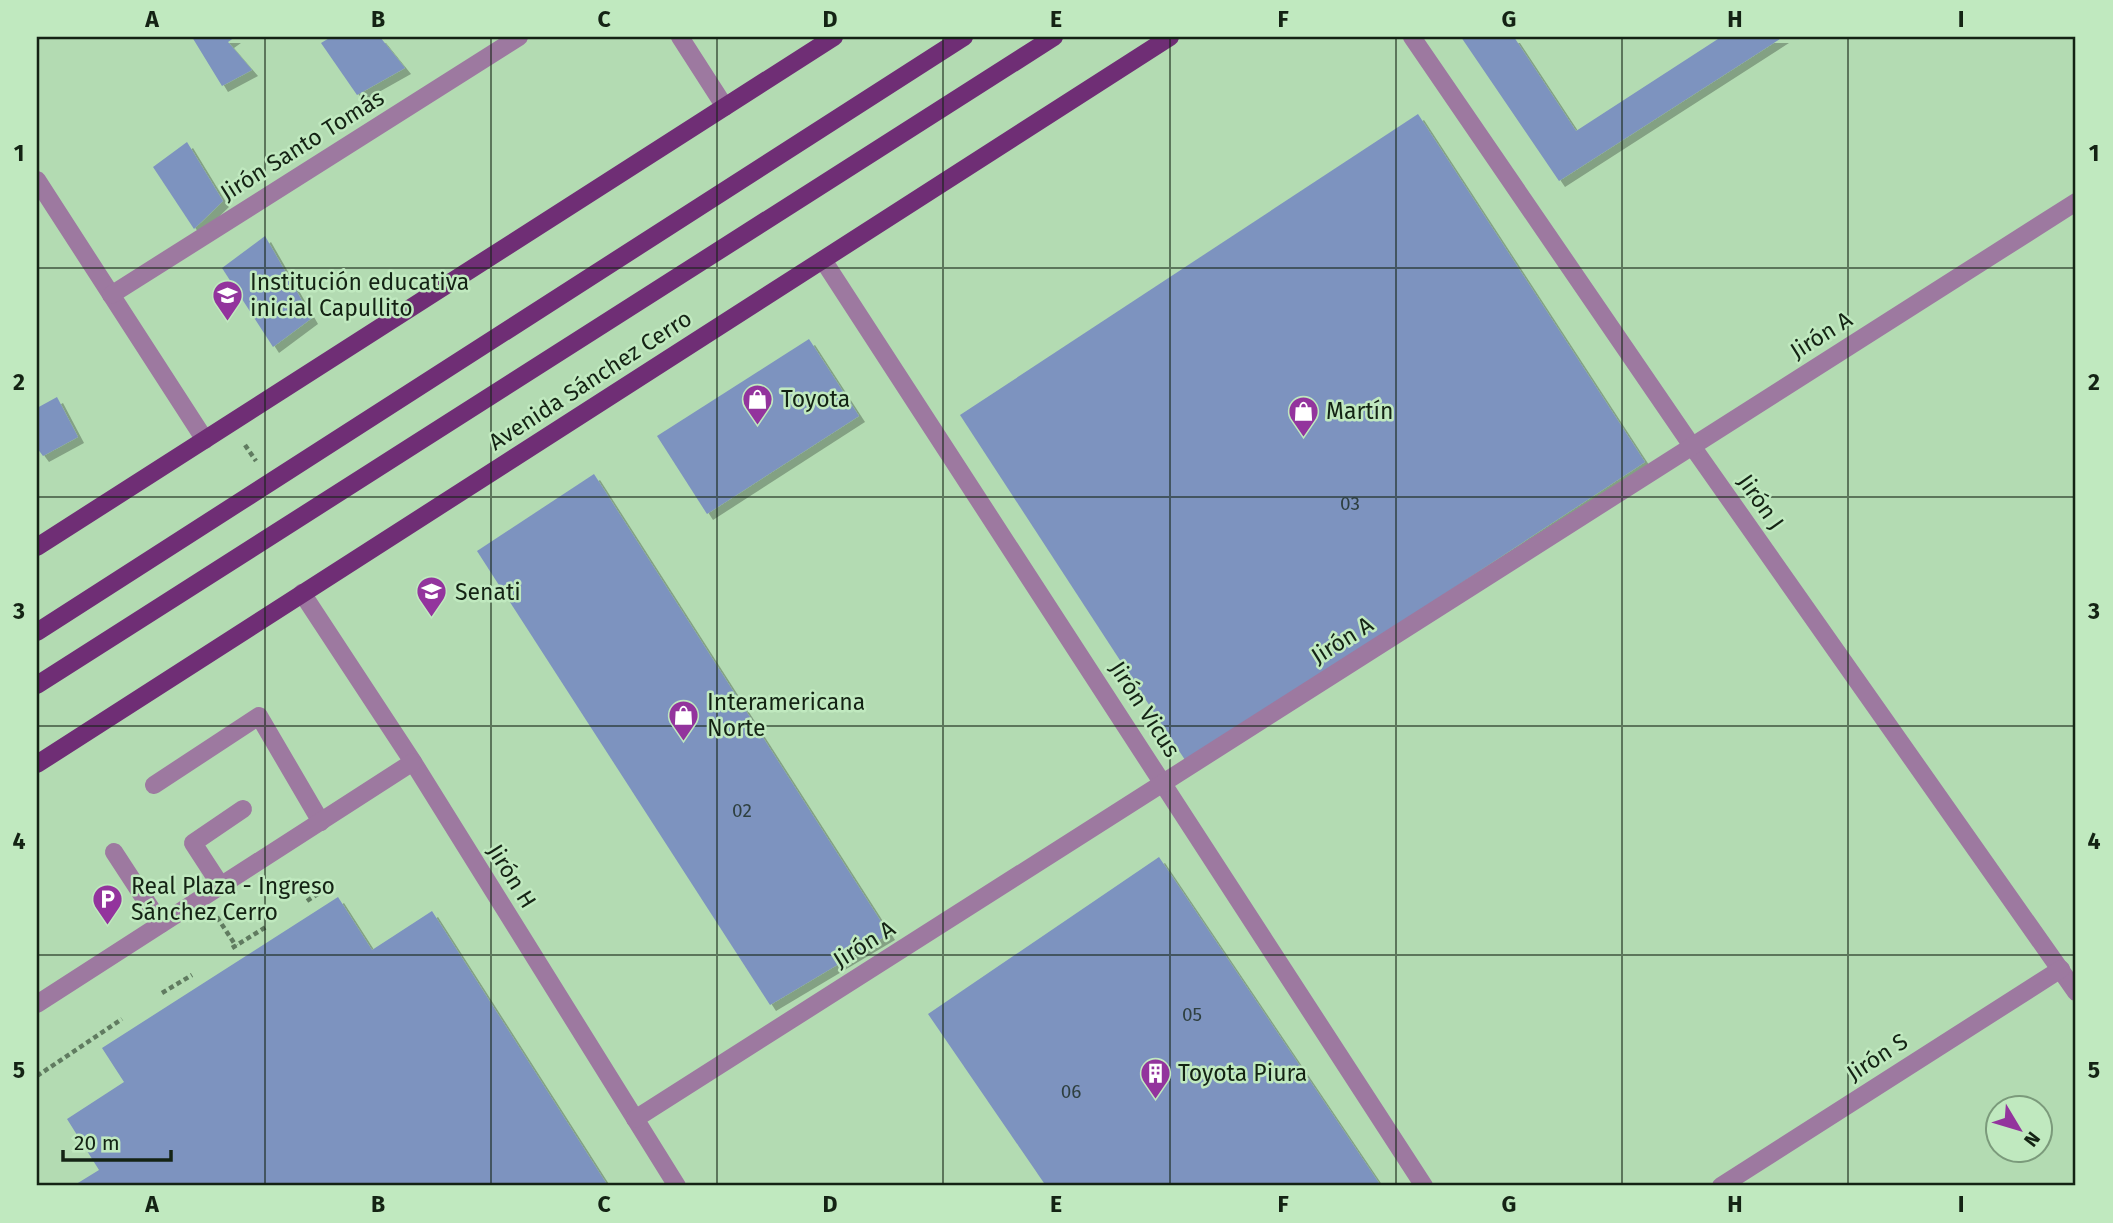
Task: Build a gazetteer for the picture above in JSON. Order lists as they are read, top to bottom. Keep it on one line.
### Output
{"streets":{"main road":["Avenida Sánchez Cerro"],"street":["Jirón Santo Tomás","Jirón A","Jirón J","Jirón Vicus","Jirón H","Jirón S"]},"crossings":[["Jirón A","Jirón J"],["Jirón A","Jirón Vicus"],["Jirón A","Jirón H"],["Avenida Sánchez Cerro","Jirón Vicus"],["Avenida Sánchez Cerro","Jirón H"],["Jirón J","Jirón S"]],"places":{"school or university":["Institución educativa inicial Capullito","Senati"],"shop":["Toyota","Martín","Interamericana Norte"],"parking":["Real Plaza - Ingreso Sánchez Cerro"],"building":["Toyota Piura"]},"house_numbers":["03","02","05","06"],"scale_bar":"20 m","north":"bottom right","grid":{"columns":["A","B","C","D","E","F","G","H","I"],"rows":["1","2","3","4","5"]}}
